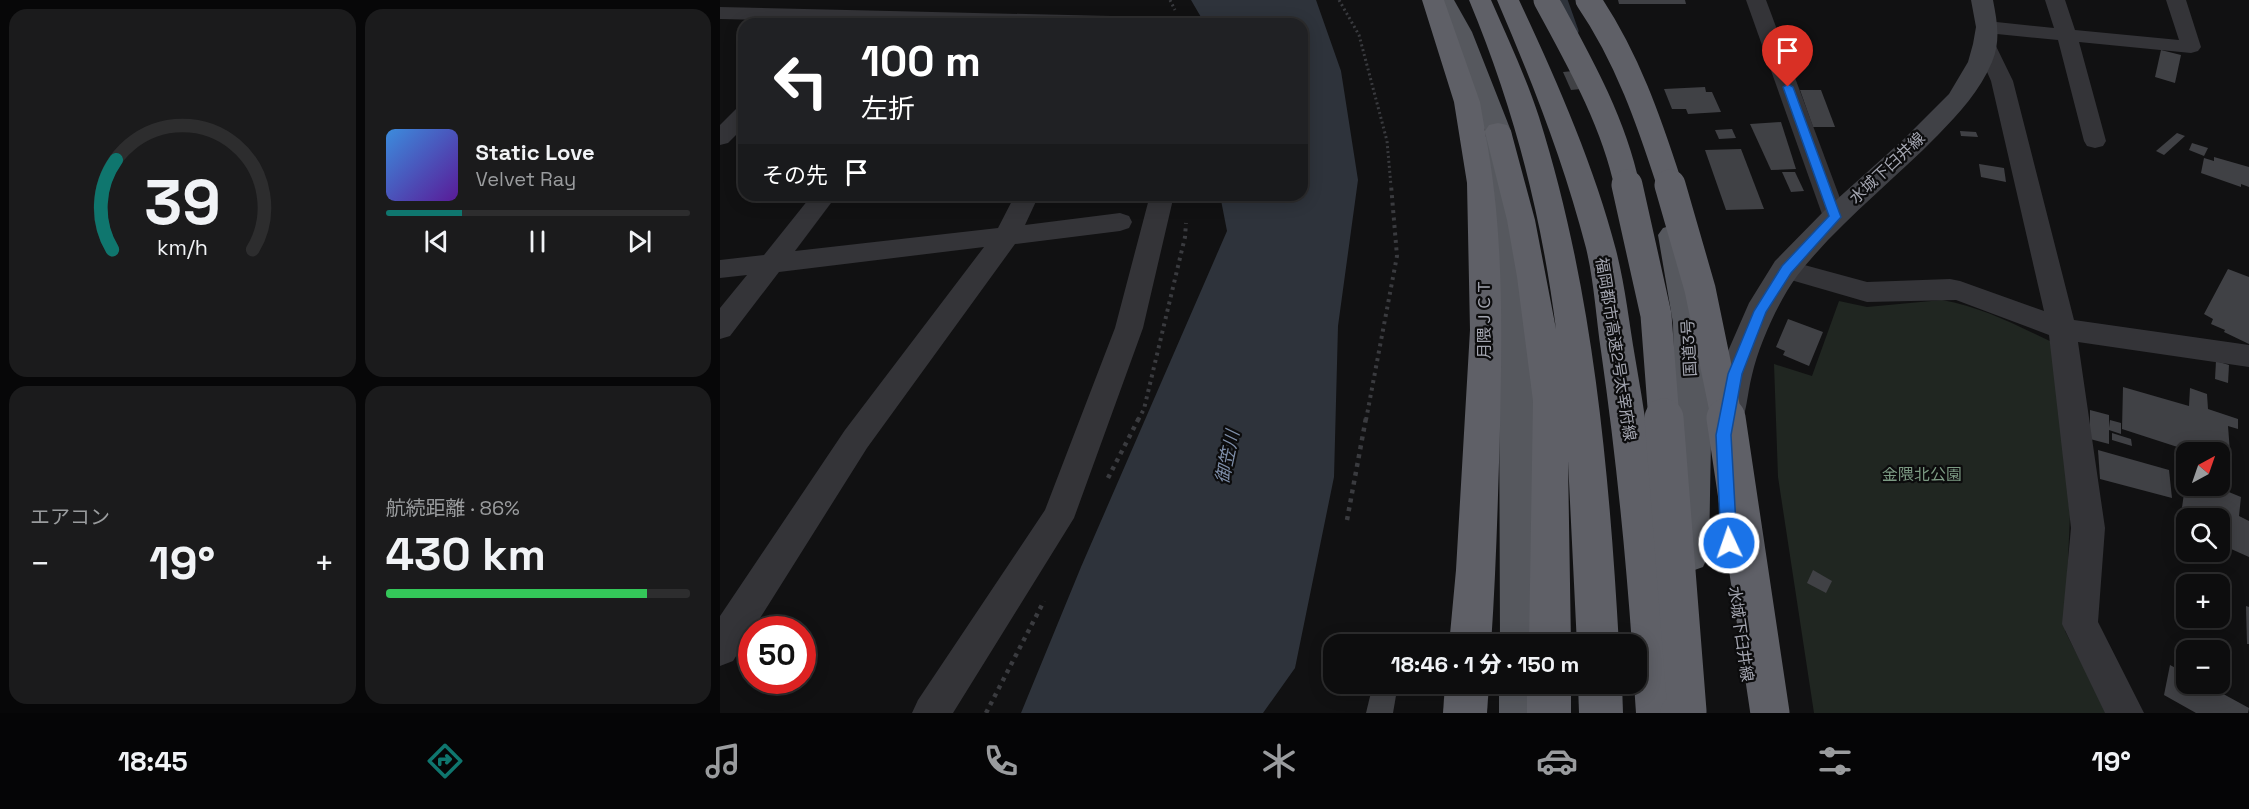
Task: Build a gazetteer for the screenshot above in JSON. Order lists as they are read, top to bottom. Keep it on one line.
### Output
{"streets":{"highway":["月隈ＪＣＴ","国道3号","福岡都市高速2号太宰府線"],"main road":["水城下臼井線"]},"water":["御笠川"],"parks":["金隈北公園"],"north":"top right","page":{"turn":["100 m","左折"],"song":["Static Love","Velvet Ray"],"then":"その先","tile":["エアコン",["航続距離 · 86%","430 km"]],"map_buttons":["+","−"],"heat":["−","19°","+"],"limit":"50","trip":"18:46 · 1 分 · 150 m","tabs":["18:45","19°"],"gauge":["39","km/h"]}}
